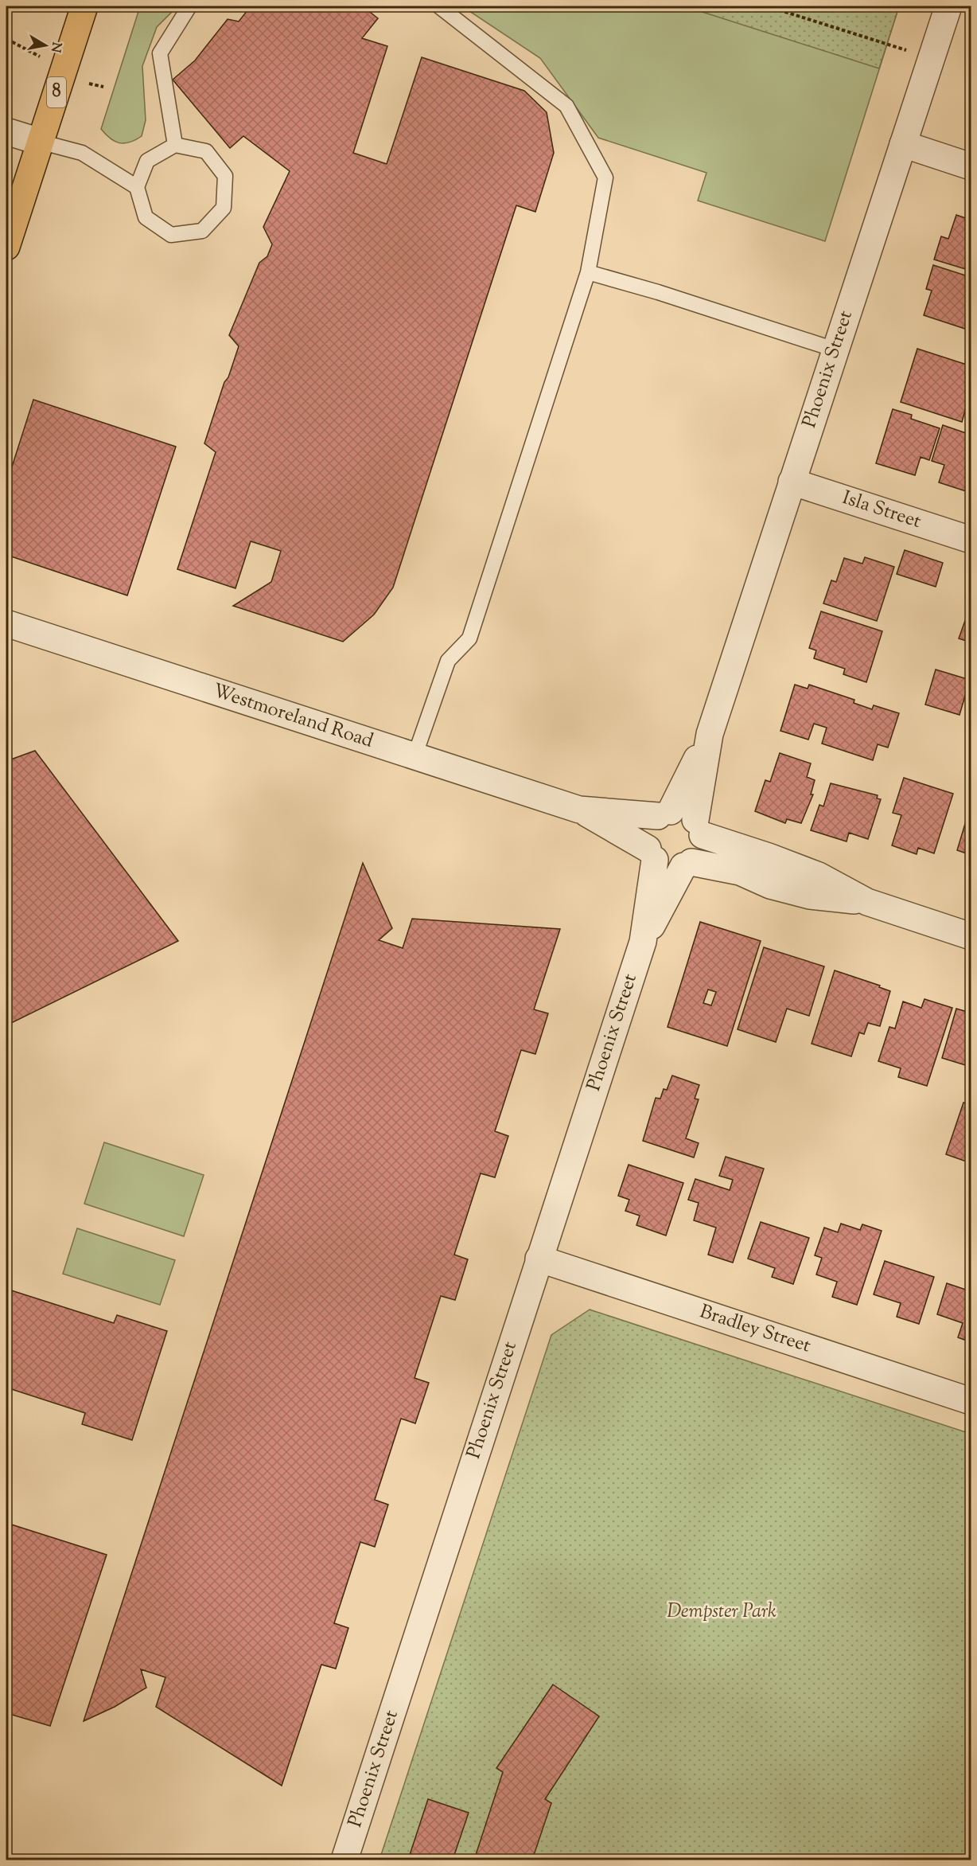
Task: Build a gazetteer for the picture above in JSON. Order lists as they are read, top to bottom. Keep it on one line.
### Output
{"streets":{"highway":["8"],"street":["Phoenix Street","Isla Street","Westmoreland Road","Bradley Street"]},"crossings":[["Phoenix Street","Isla Street"],["Phoenix Street","Westmoreland Road"],["Phoenix Street","Bradley Street"]],"parks":["Dempster Park"],"north":"right"}
